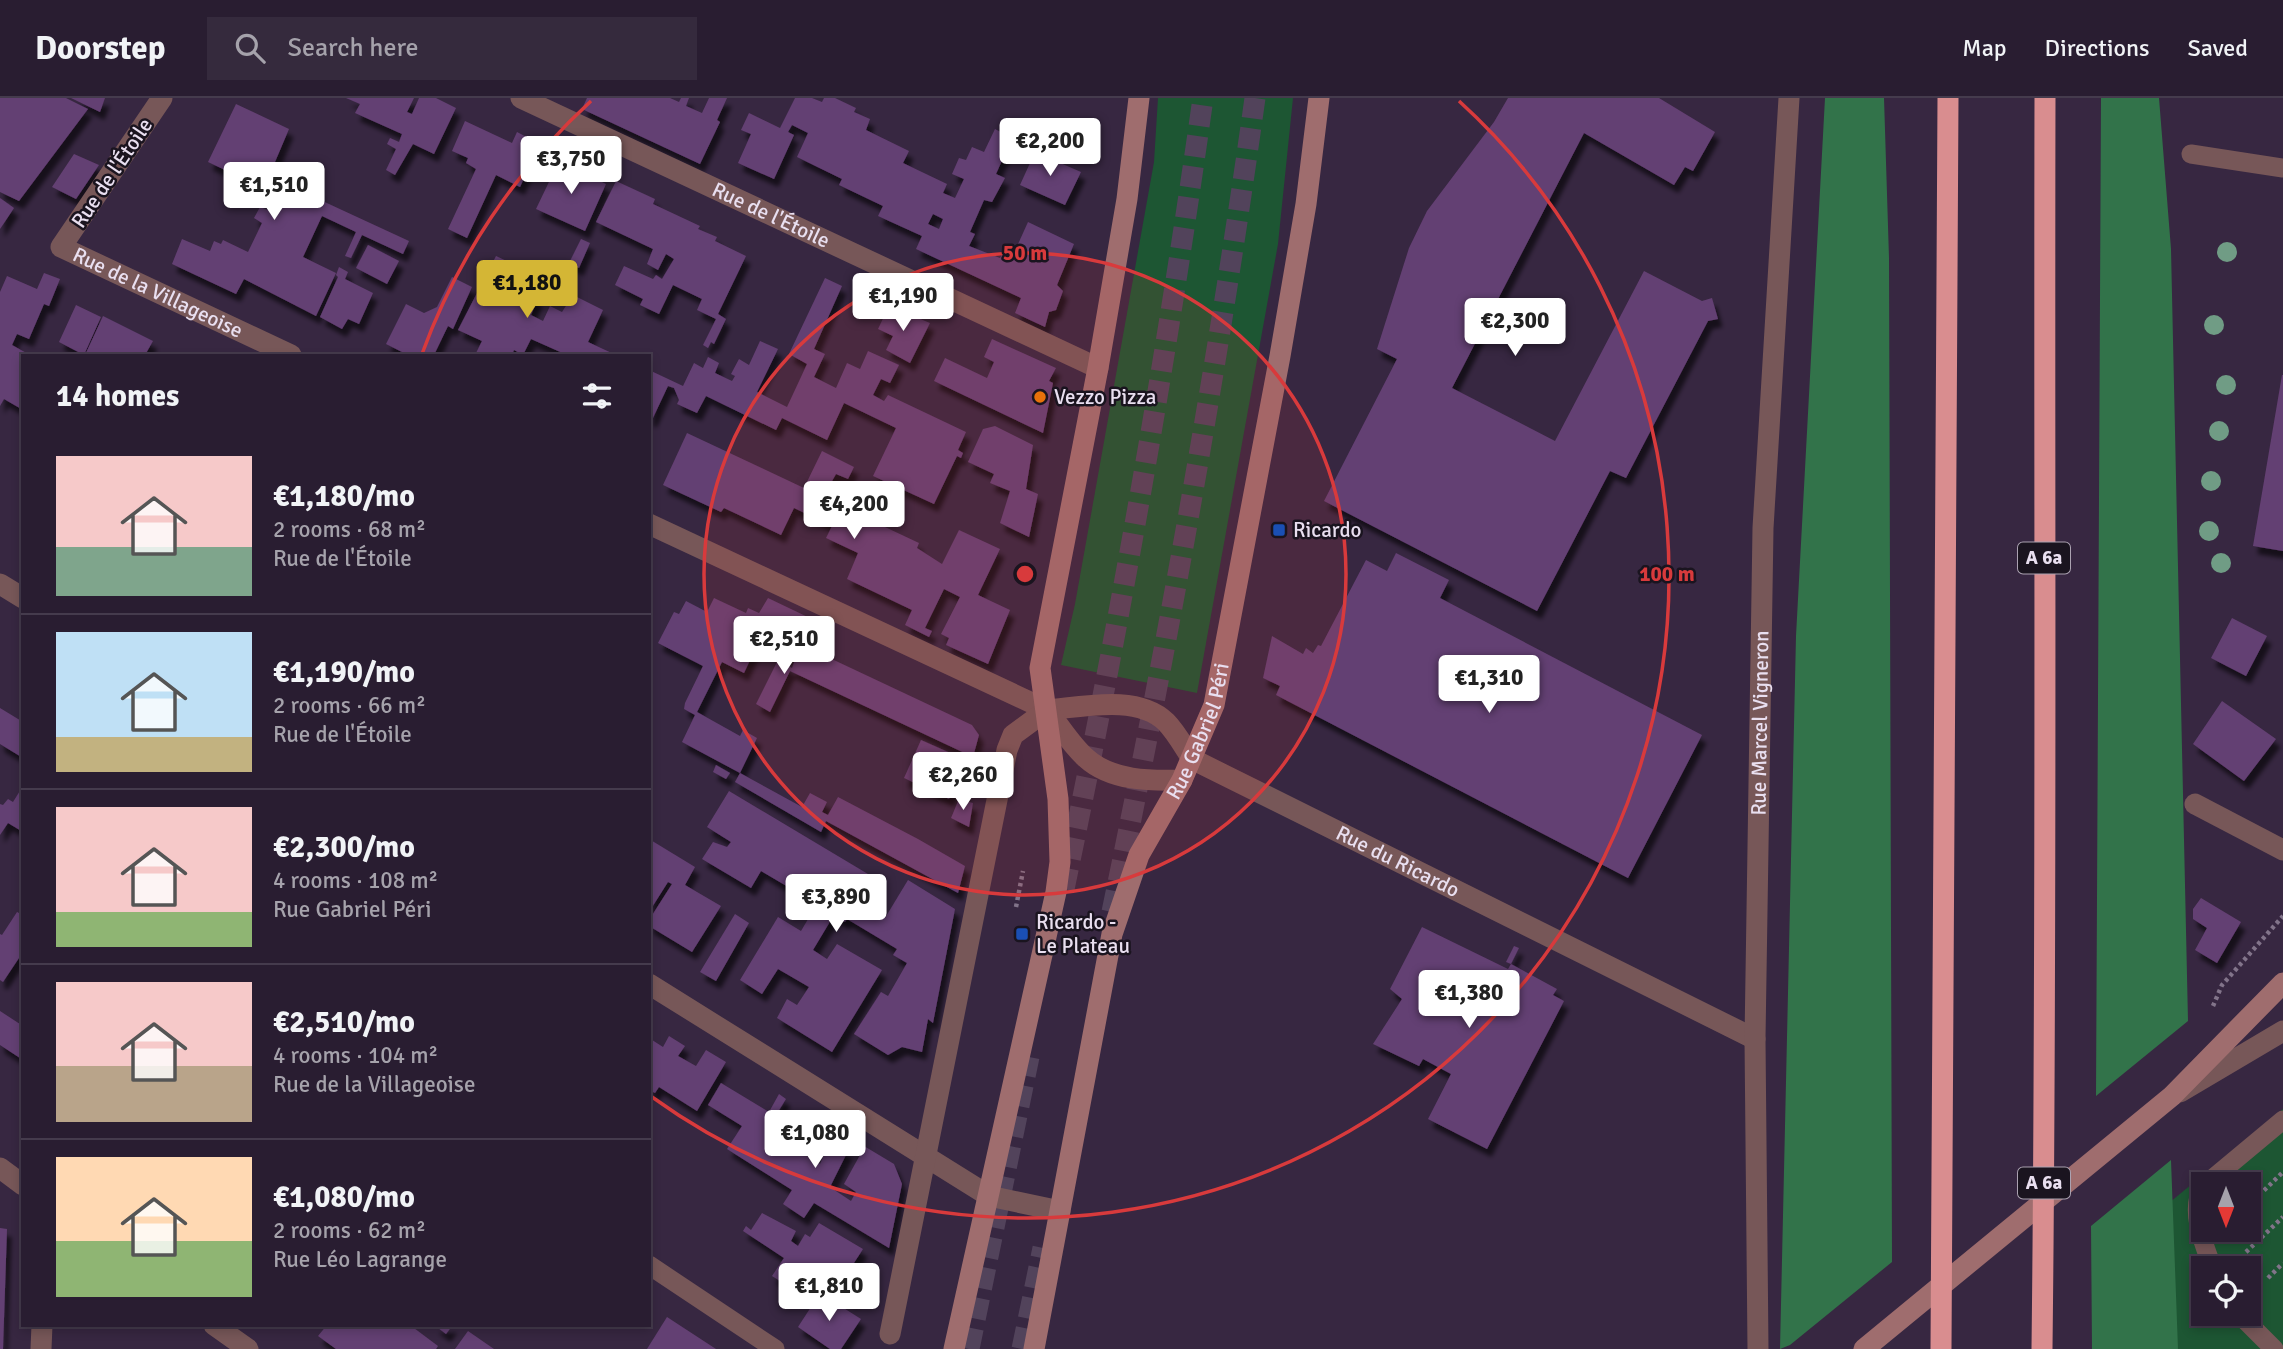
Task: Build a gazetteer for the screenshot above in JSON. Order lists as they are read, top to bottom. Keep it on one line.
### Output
{"streets":{"highway":["A 6a"],"main road":["Rue Gabriel Péri"],"street":["Rue de l'Étoile","Rue de la Villageoise","Rue Marcel Vigneron","Rue du Ricardo"]},"crossings":[["Rue de l'Étoile","Rue de la Villageoise"],["Rue Marcel Vigneron","Rue du Ricardo"],["Rue Gabriel Péri","Rue du Ricardo"]],"places":{"other":["Vezzo Pizza"],"transit":["Ricardo","Ricardo - Le Plateau"]},"north":"bottom","page":{"header":"Doorstep","search":"Search here","nav":["Map","Directions","Saved"],"price":["€2,200","€3,750","€1,510","€1,180","€1,190","€2,300","€4,200","€2,510","€1,310","€2,260","€3,890","€1,380","€1,080","€1,810"],"heading":"14 homes","list":[{"name":"€1,180/mo","note":"2 rooms · 68 m² · Rue de l'Étoile"},{"name":"€1,190/mo","note":"2 rooms · 66 m² · Rue de l'Étoile"},{"name":"€2,300/mo","note":"4 rooms · 108 m² · Rue Gabriel Péri"},{"name":"€2,510/mo","note":"4 rooms · 104 m² · Rue de la Villageoise"},{"name":"€1,080/mo","note":"2 rooms · 62 m² · Rue Léo Lagrange"}]},"rings":["50 m","100 m"]}
